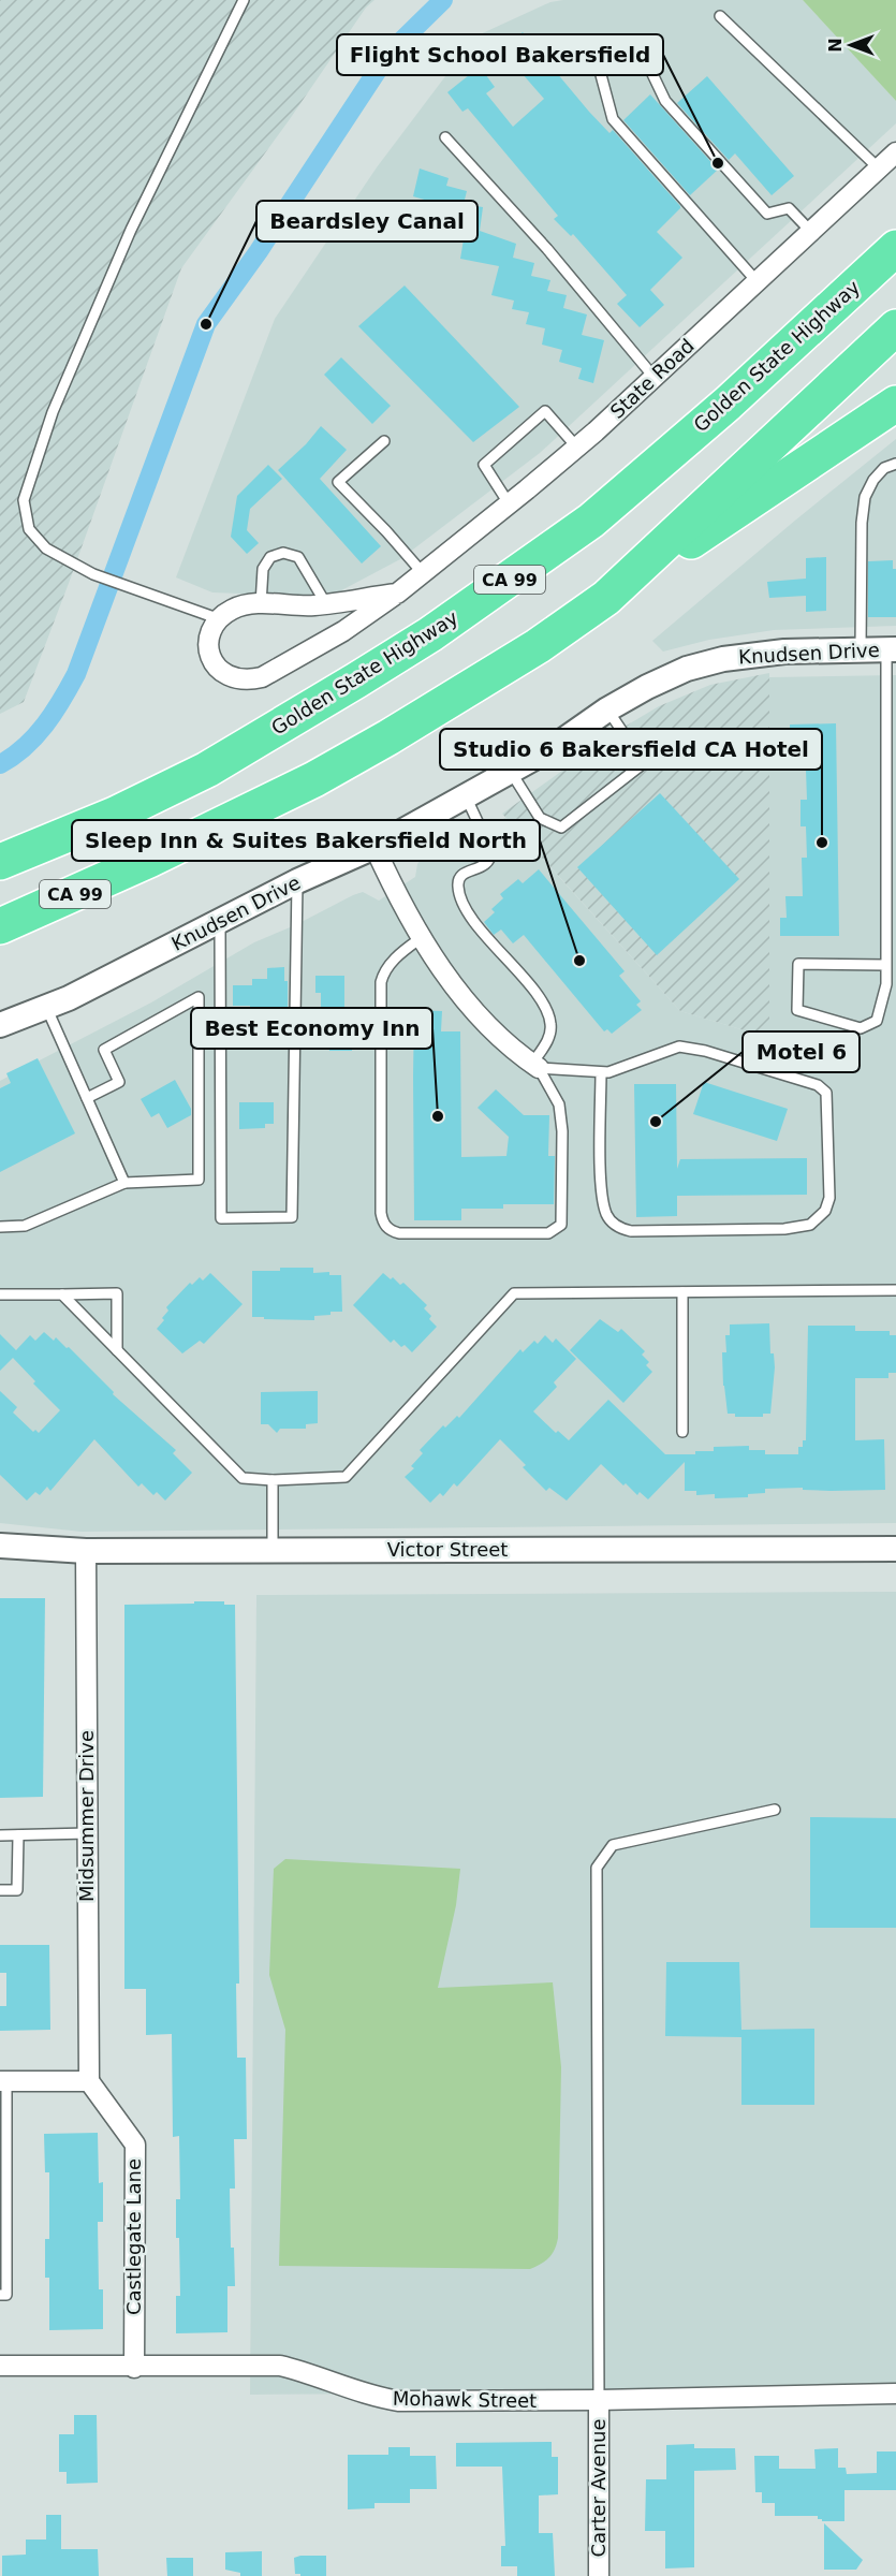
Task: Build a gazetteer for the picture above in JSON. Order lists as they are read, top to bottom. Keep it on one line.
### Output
{"streets":{"highway":["Golden State Highway","CA 99"],"street":["State Road","Knudsen Drive","Victor Street","Midsummer Drive","Castlegate Lane","Mohawk Street","Carter Avenue"]},"crossings":[["Victor Street","Midsummer Drive"],["Midsummer Drive","Castlegate Lane"],["Castlegate Lane","Mohawk Street"],["Mohawk Street","Carter Avenue"]],"places":["Flight School Bakersfield","Beardsley Canal","Studio 6 Bakersfield CA Hotel","Sleep Inn & Suites Bakersfield North","Best Economy Inn","Motel 6"],"north":"left"}
